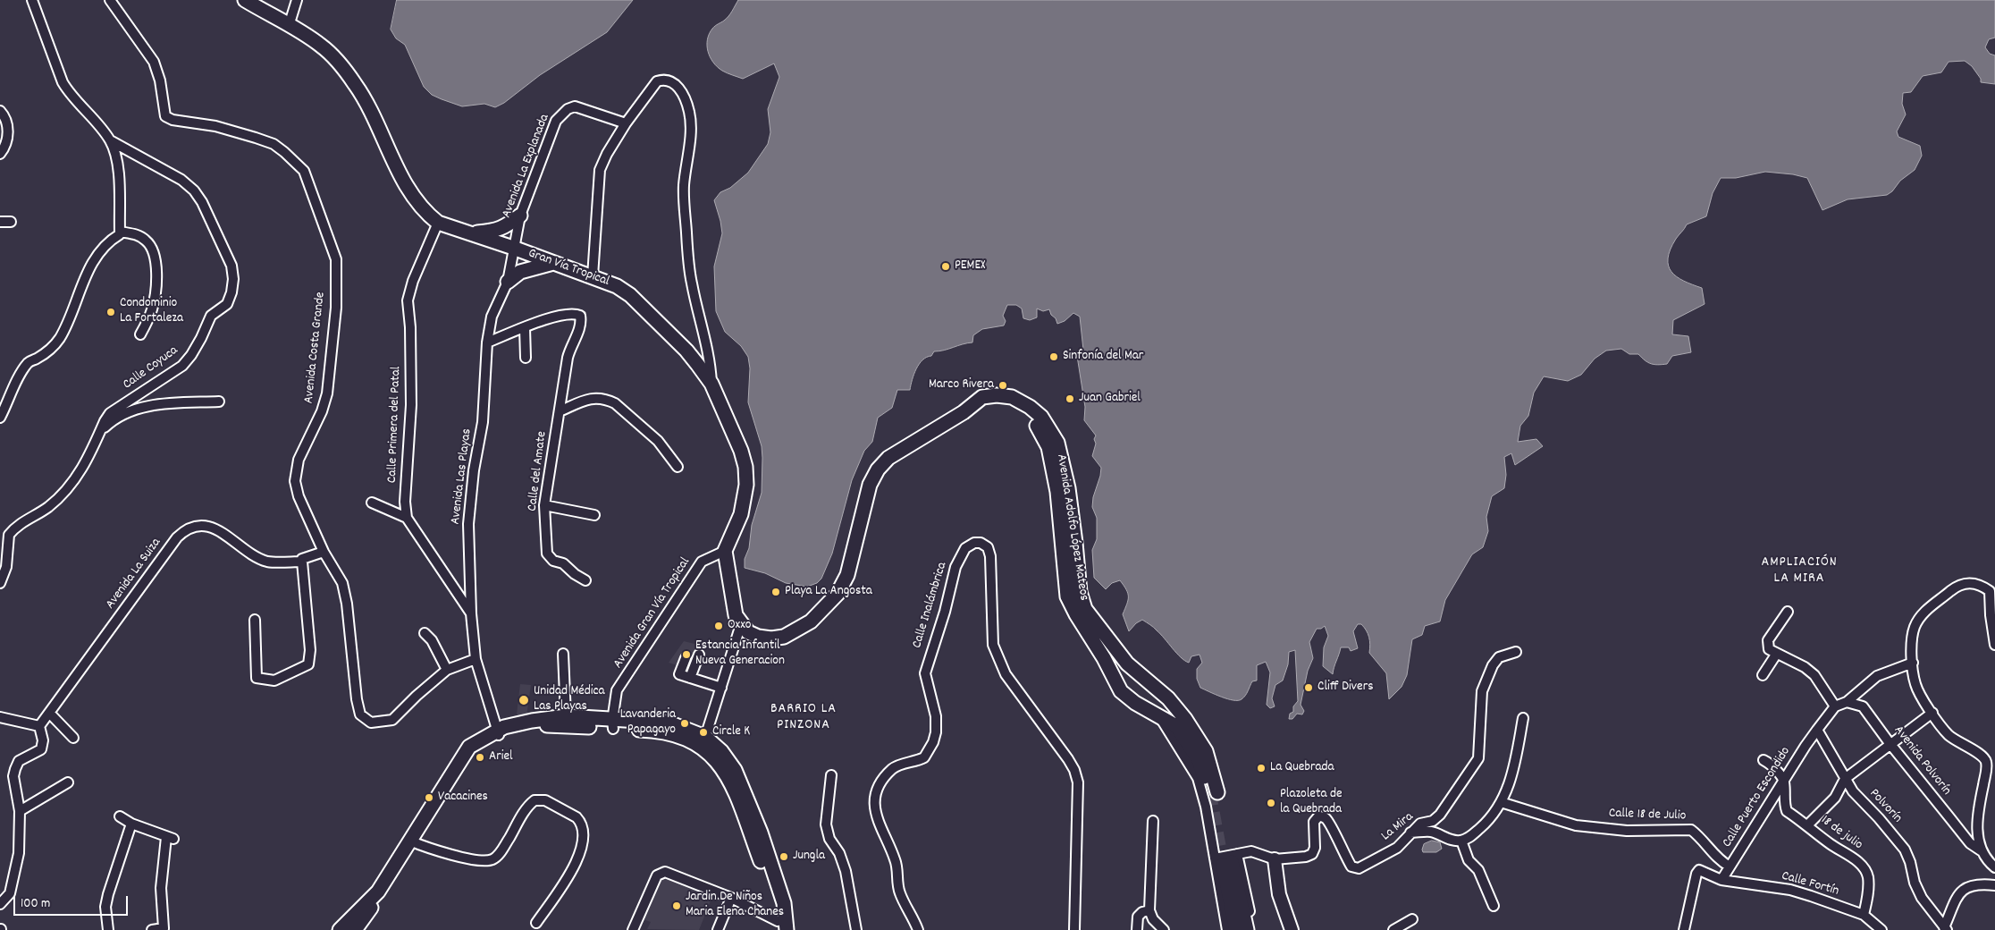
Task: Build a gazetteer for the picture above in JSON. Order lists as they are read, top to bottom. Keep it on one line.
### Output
{"streets":{"main road":["Gran Vía Tropical","Avenida Adolfo López Mateos"],"street":["Avenida La Explanada","Avenida Costa Grande","Calle Coyuca","Calle Primera del Patal","Calle del Amate","Avenida Las Playas","Avenida La Suiza","Calle Inalámbrica","Avenida Gran Vía Tropical","Avenida Polvorín","Calle Puerto Escondido","Polvorín","Calle 18 de Julio","La Mira","18 de julio","Calle Fortín"]},"crossings":[["Avenida La Explanada","Gran Vía Tropical"],["Avenida La Explanada","Avenida Las Playas"],["Gran Vía Tropical","Calle Primera del Patal"],["Gran Vía Tropical","Avenida Las Playas"],["Gran Vía Tropical","Avenida Gran Vía Tropical"],["Avenida Costa Grande","Avenida Las Playas"],["Avenida Costa Grande","Avenida La Suiza"],["Calle del Amate","Avenida Las Playas"],["Calle Puerto Escondido","Polvorín"],["Calle Puerto Escondido","Calle 18 de Julio"],["Calle Puerto Escondido","18 de julio"],["Calle Puerto Escondido","Calle Fortín"],["18 de julio","Calle Fortín"]],"districts":["AMPLIACIÓN LA MIRA","BARRIO LA PINZONA"],"places":["PEMEX","Condominio La Fortaleza","Sinfonía del Mar","Marco Rivera","Juan Gabriel","Playa La Angosta","Oxxo","Estancia Infantil Nueva Generacion","Cliff Divers","Unidad Médica Las Playas","Lavanderia Papagayo","Circle K","Ariel","La Quebrada","Vacacines","Plazoleta de la Quebrada","Jungla","Jardin De Niños Maria Elena Chanes"],"scale_bar":"100 m"}
